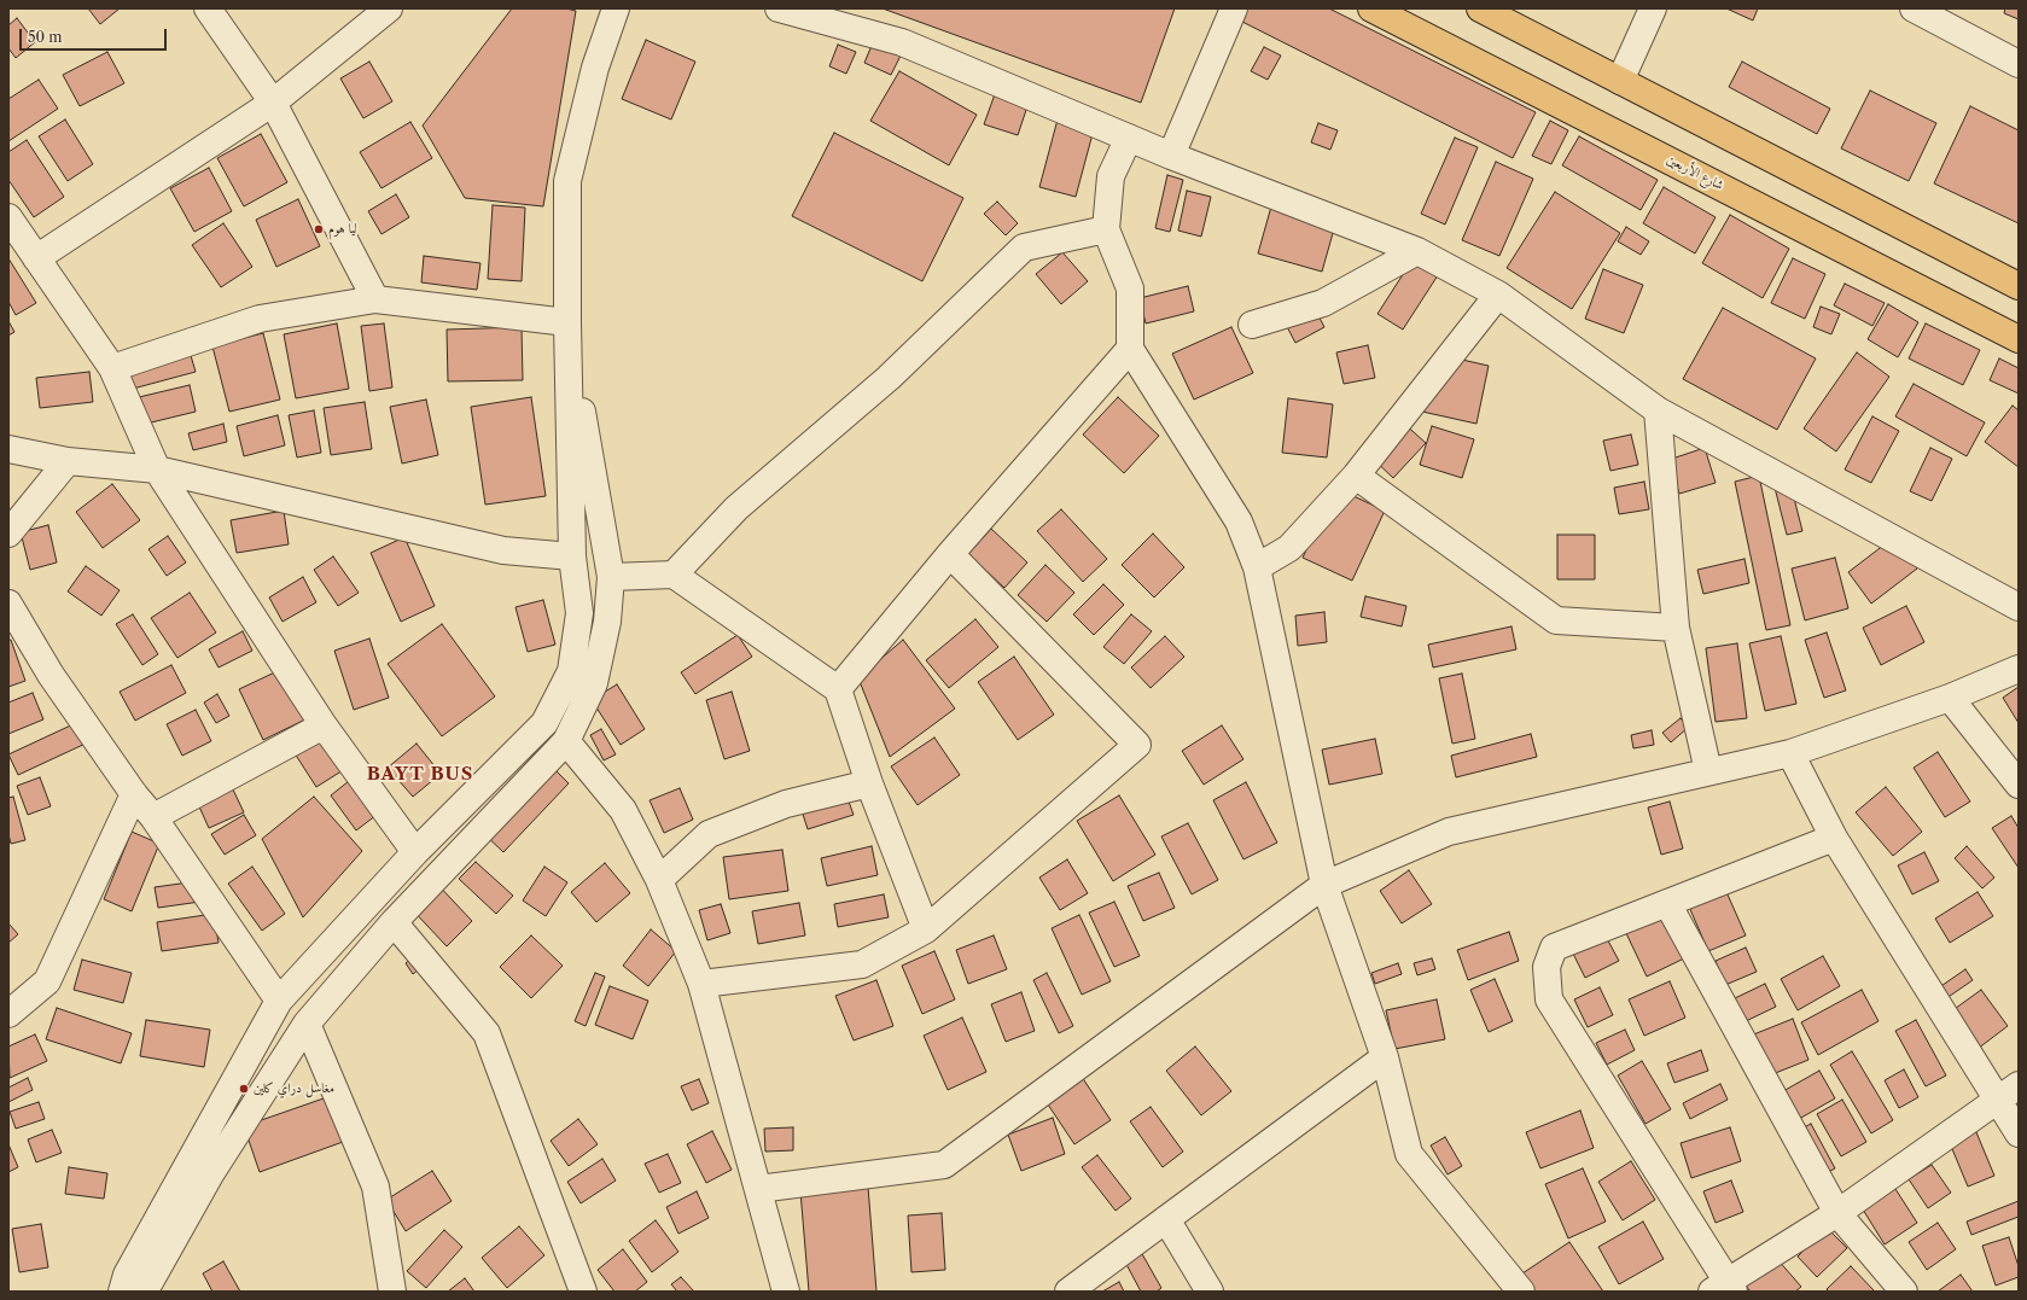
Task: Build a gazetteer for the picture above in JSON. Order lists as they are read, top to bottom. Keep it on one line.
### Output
{"streets":{"main road":["شارع الأربعين"]},"districts":["BAYT BUS"],"places":["ليا هوم","مغاسل دراي كلين"],"scale_bar":"50 m"}
